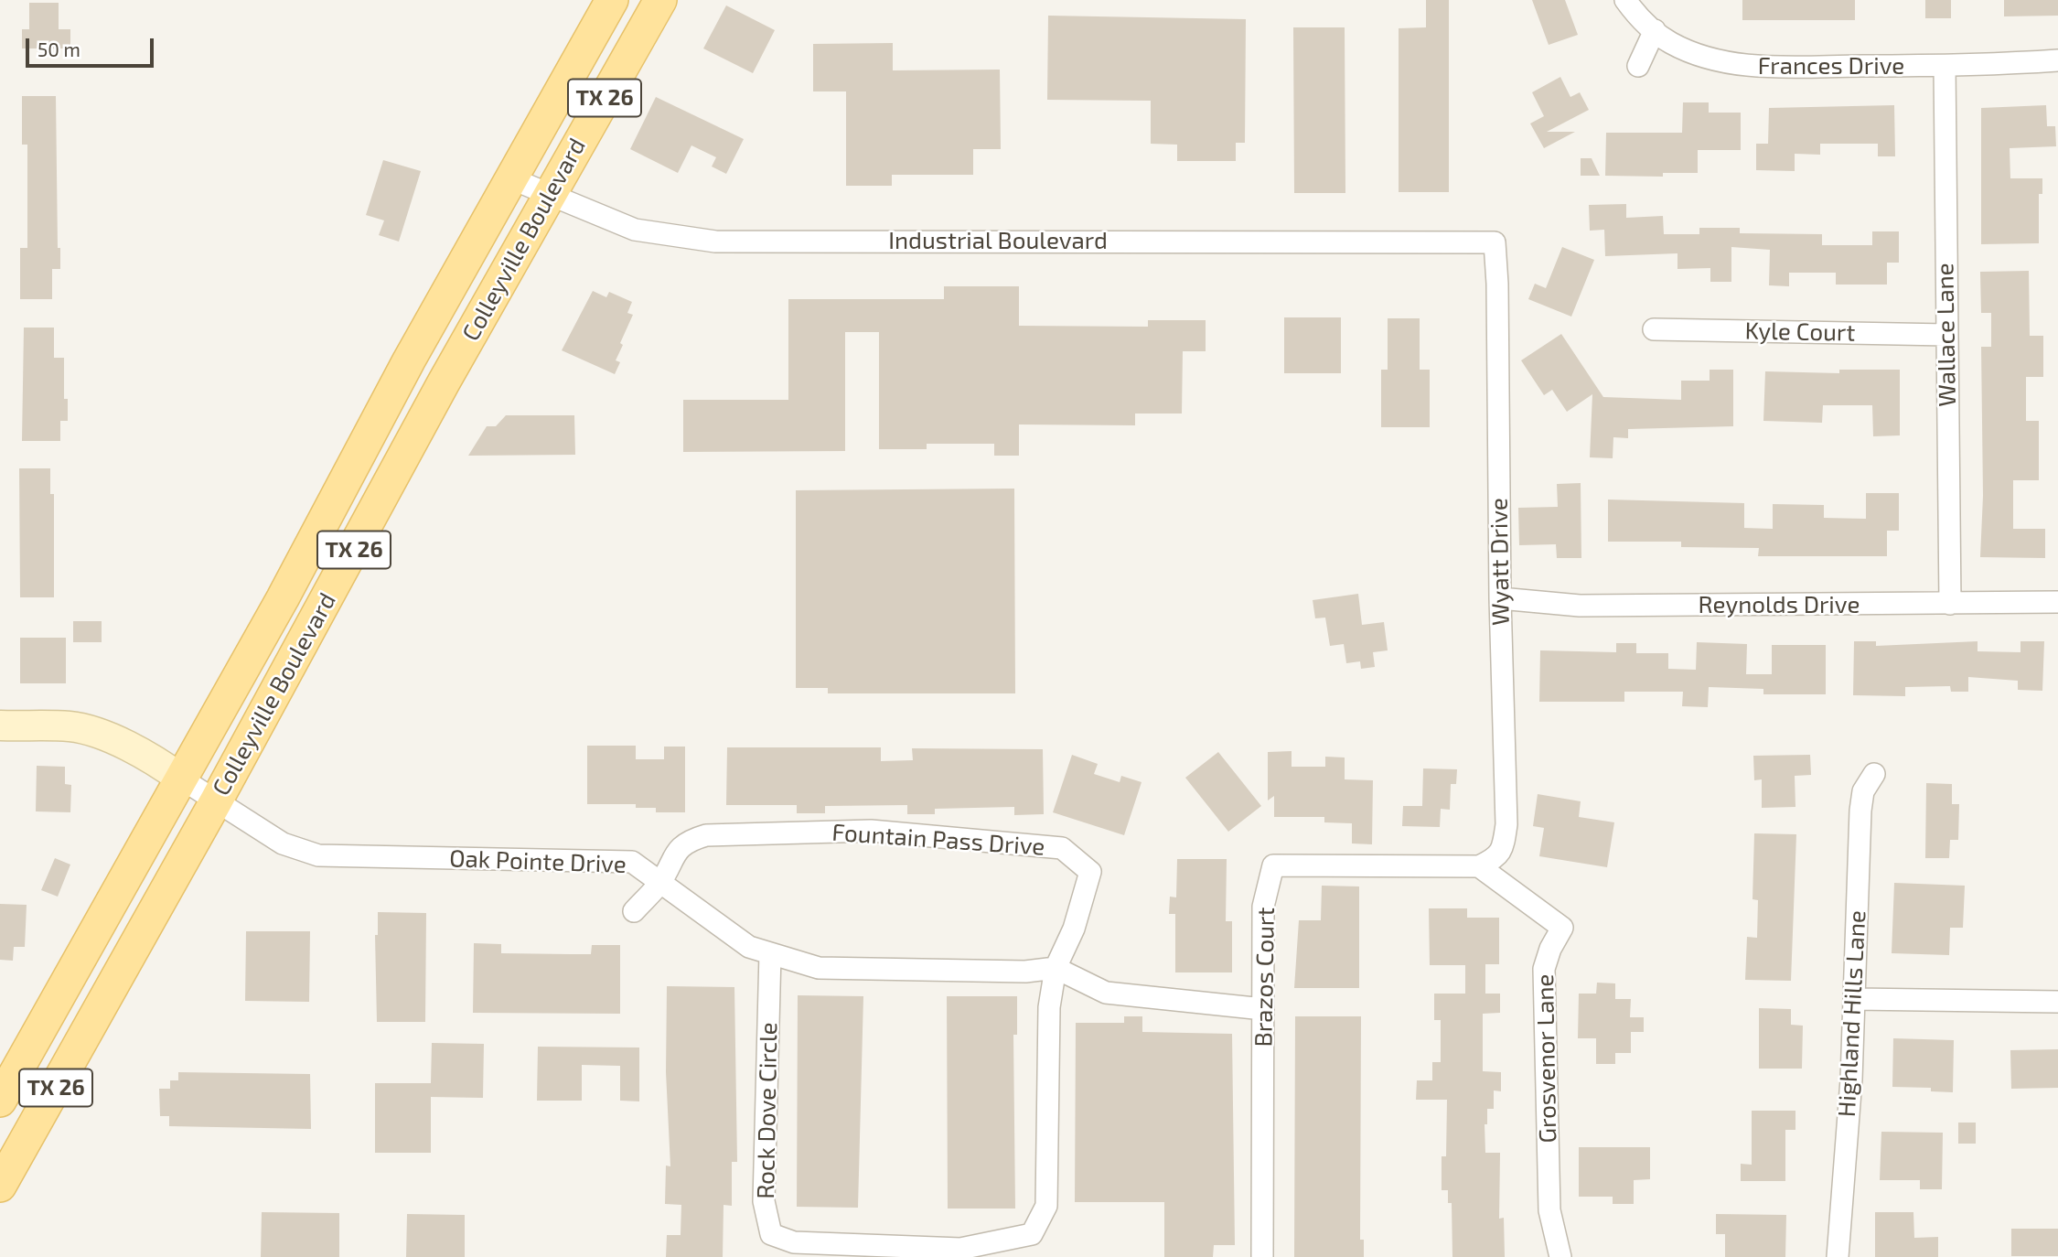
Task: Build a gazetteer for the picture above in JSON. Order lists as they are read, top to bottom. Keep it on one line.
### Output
{"streets":{"main road":["TX 26","Colleyville Boulevard"],"street":["Frances Drive","Industrial Boulevard","Kyle Court","Wallace Lane","Wyatt Drive","Reynolds Drive","Fountain Pass Drive","Oak Pointe Drive","Brazos Court","Highland Hills Lane","Grosvenor Lane","Rock Dove Circle"]},"crossings":[["Frances Drive","Wallace Lane"],["Colleyville Boulevard","Industrial Boulevard"],["Colleyville Boulevard","Oak Pointe Drive"],["Industrial Boulevard","Wyatt Drive"],["Kyle Court","Wallace Lane"],["Wallace Lane","Reynolds Drive"],["Wyatt Drive","Reynolds Drive"],["Wyatt Drive","Brazos Court"],["Wyatt Drive","Grosvenor Lane"],["Fountain Pass Drive","Oak Pointe Drive"],["Fountain Pass Drive","Rock Dove Circle"],["Oak Pointe Drive","Rock Dove Circle"],["Brazos Court","Grosvenor Lane"]],"scale_bar":"50 m"}
